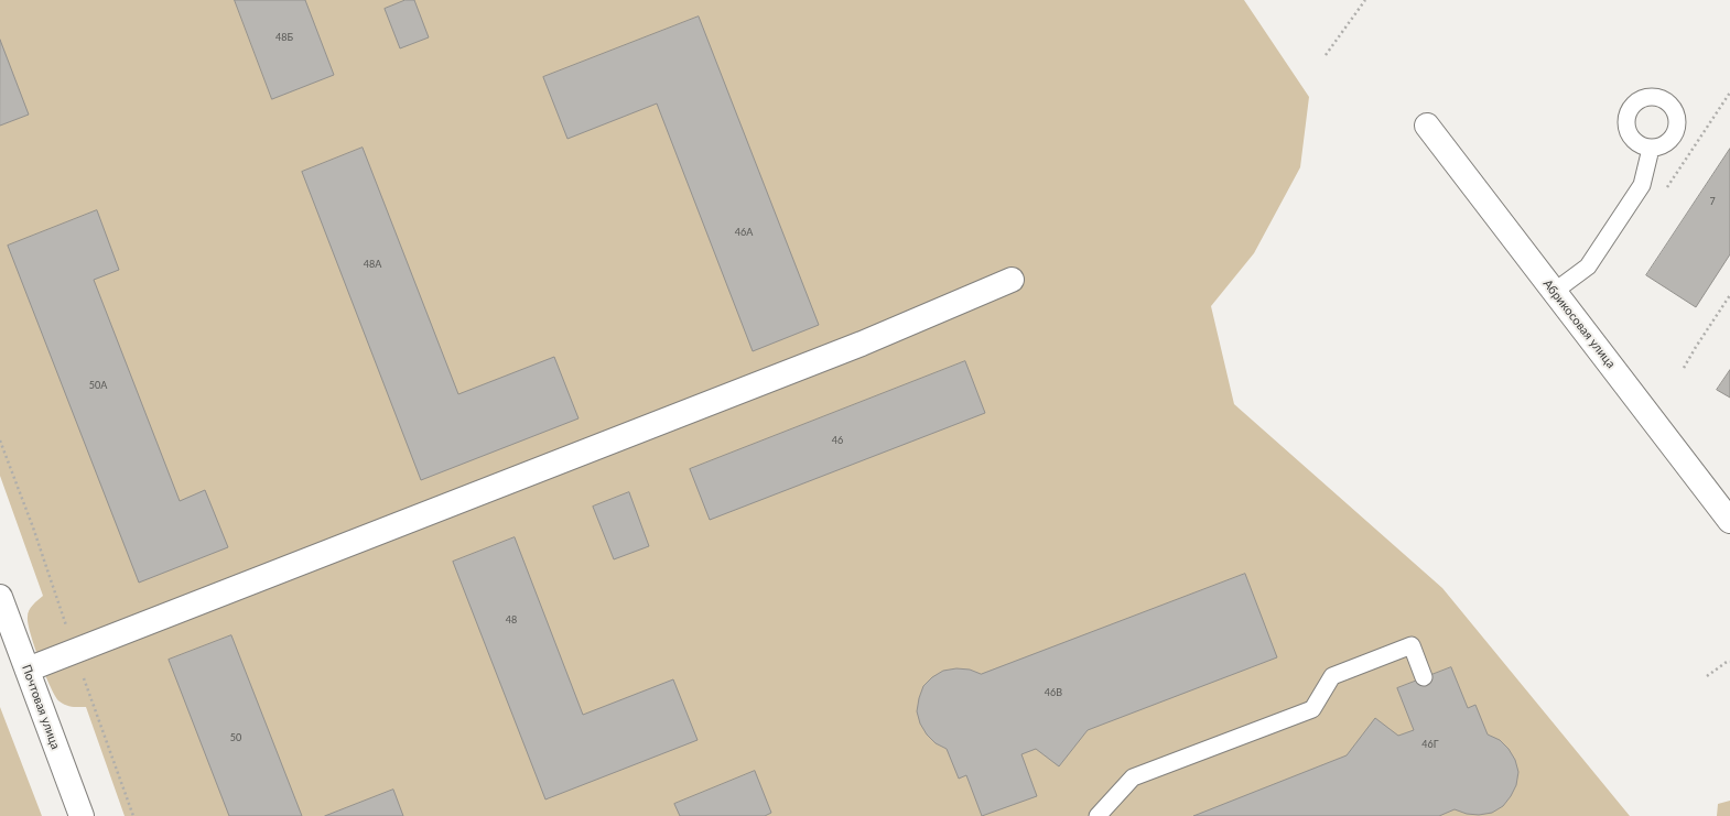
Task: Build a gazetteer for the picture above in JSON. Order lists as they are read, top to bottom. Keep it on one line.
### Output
{"streets":{"street":["Абрикосовая улица","Почтовая улица"]},"house_numbers":["48Б","7","46А","48А","50А","46","48","46В","50","46Г"]}
